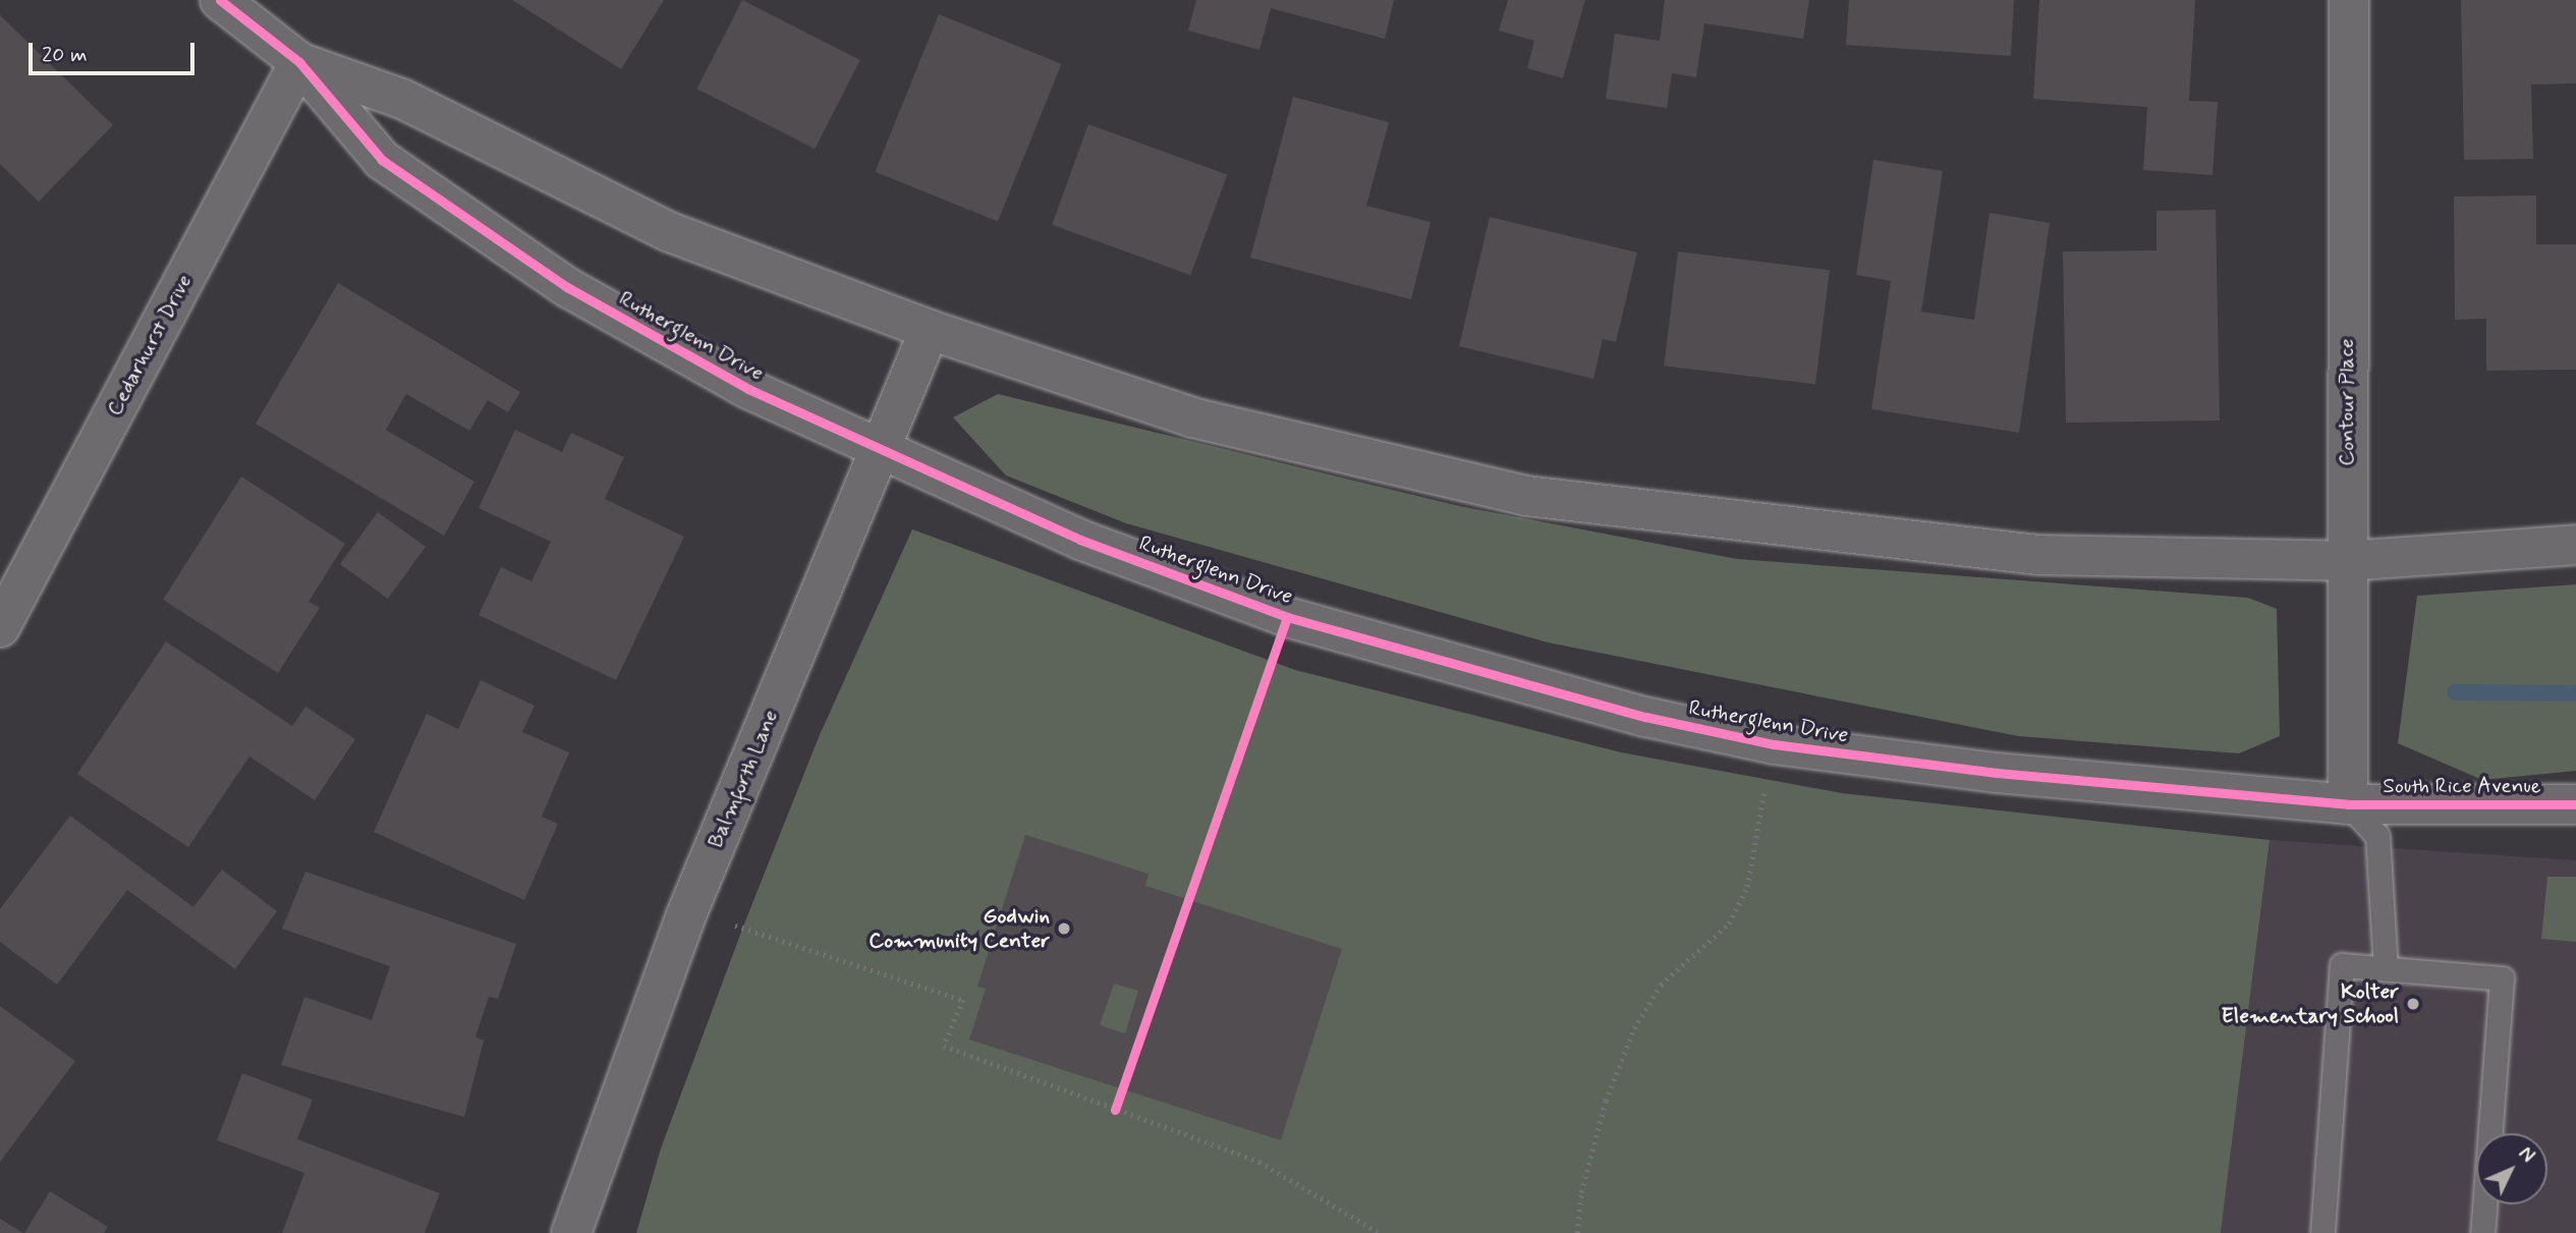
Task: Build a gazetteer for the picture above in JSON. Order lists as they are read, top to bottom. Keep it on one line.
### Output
{"streets":{"street":["Rutherglenn Drive","Cedarhurst Drive","Contour Place","Balmforth Lane","South Rice Avenue"]},"crossings":[["Rutherglenn Drive","Cedarhurst Drive"],["Rutherglenn Drive","Contour Place"],["Rutherglenn Drive","Balmforth Lane"],["Rutherglenn Drive","South Rice Avenue"],["Contour Place","South Rice Avenue"]],"places":["Godwin Community Center","Kolter Elementary School"],"scale_bar":"20 m","north":"top right"}
